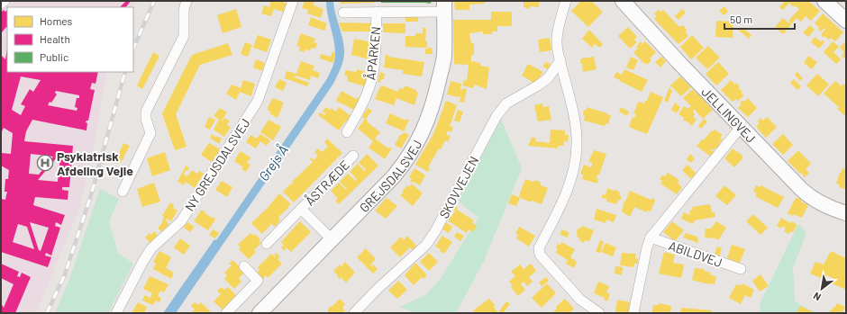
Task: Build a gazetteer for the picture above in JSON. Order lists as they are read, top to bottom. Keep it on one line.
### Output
{"streets":{"street":["ÅPARKEN","JELLINGVEJ","NY GREJSDALSVEJ","GREJSDALSVEJ","ÅSTRÆDE","SKOVVEJEN","ABILDVEJ"]},"crossings":[["ÅPARKEN","GREJSDALSVEJ"],["GREJSDALSVEJ","ÅSTRÆDE"]],"water":["Grejs Å"],"places":{"hospital":["Psykiatrisk Afdeling Vejle"]},"legend":["Homes","Health","Public"],"scale_bar":"50 m","north":"bottom left"}
